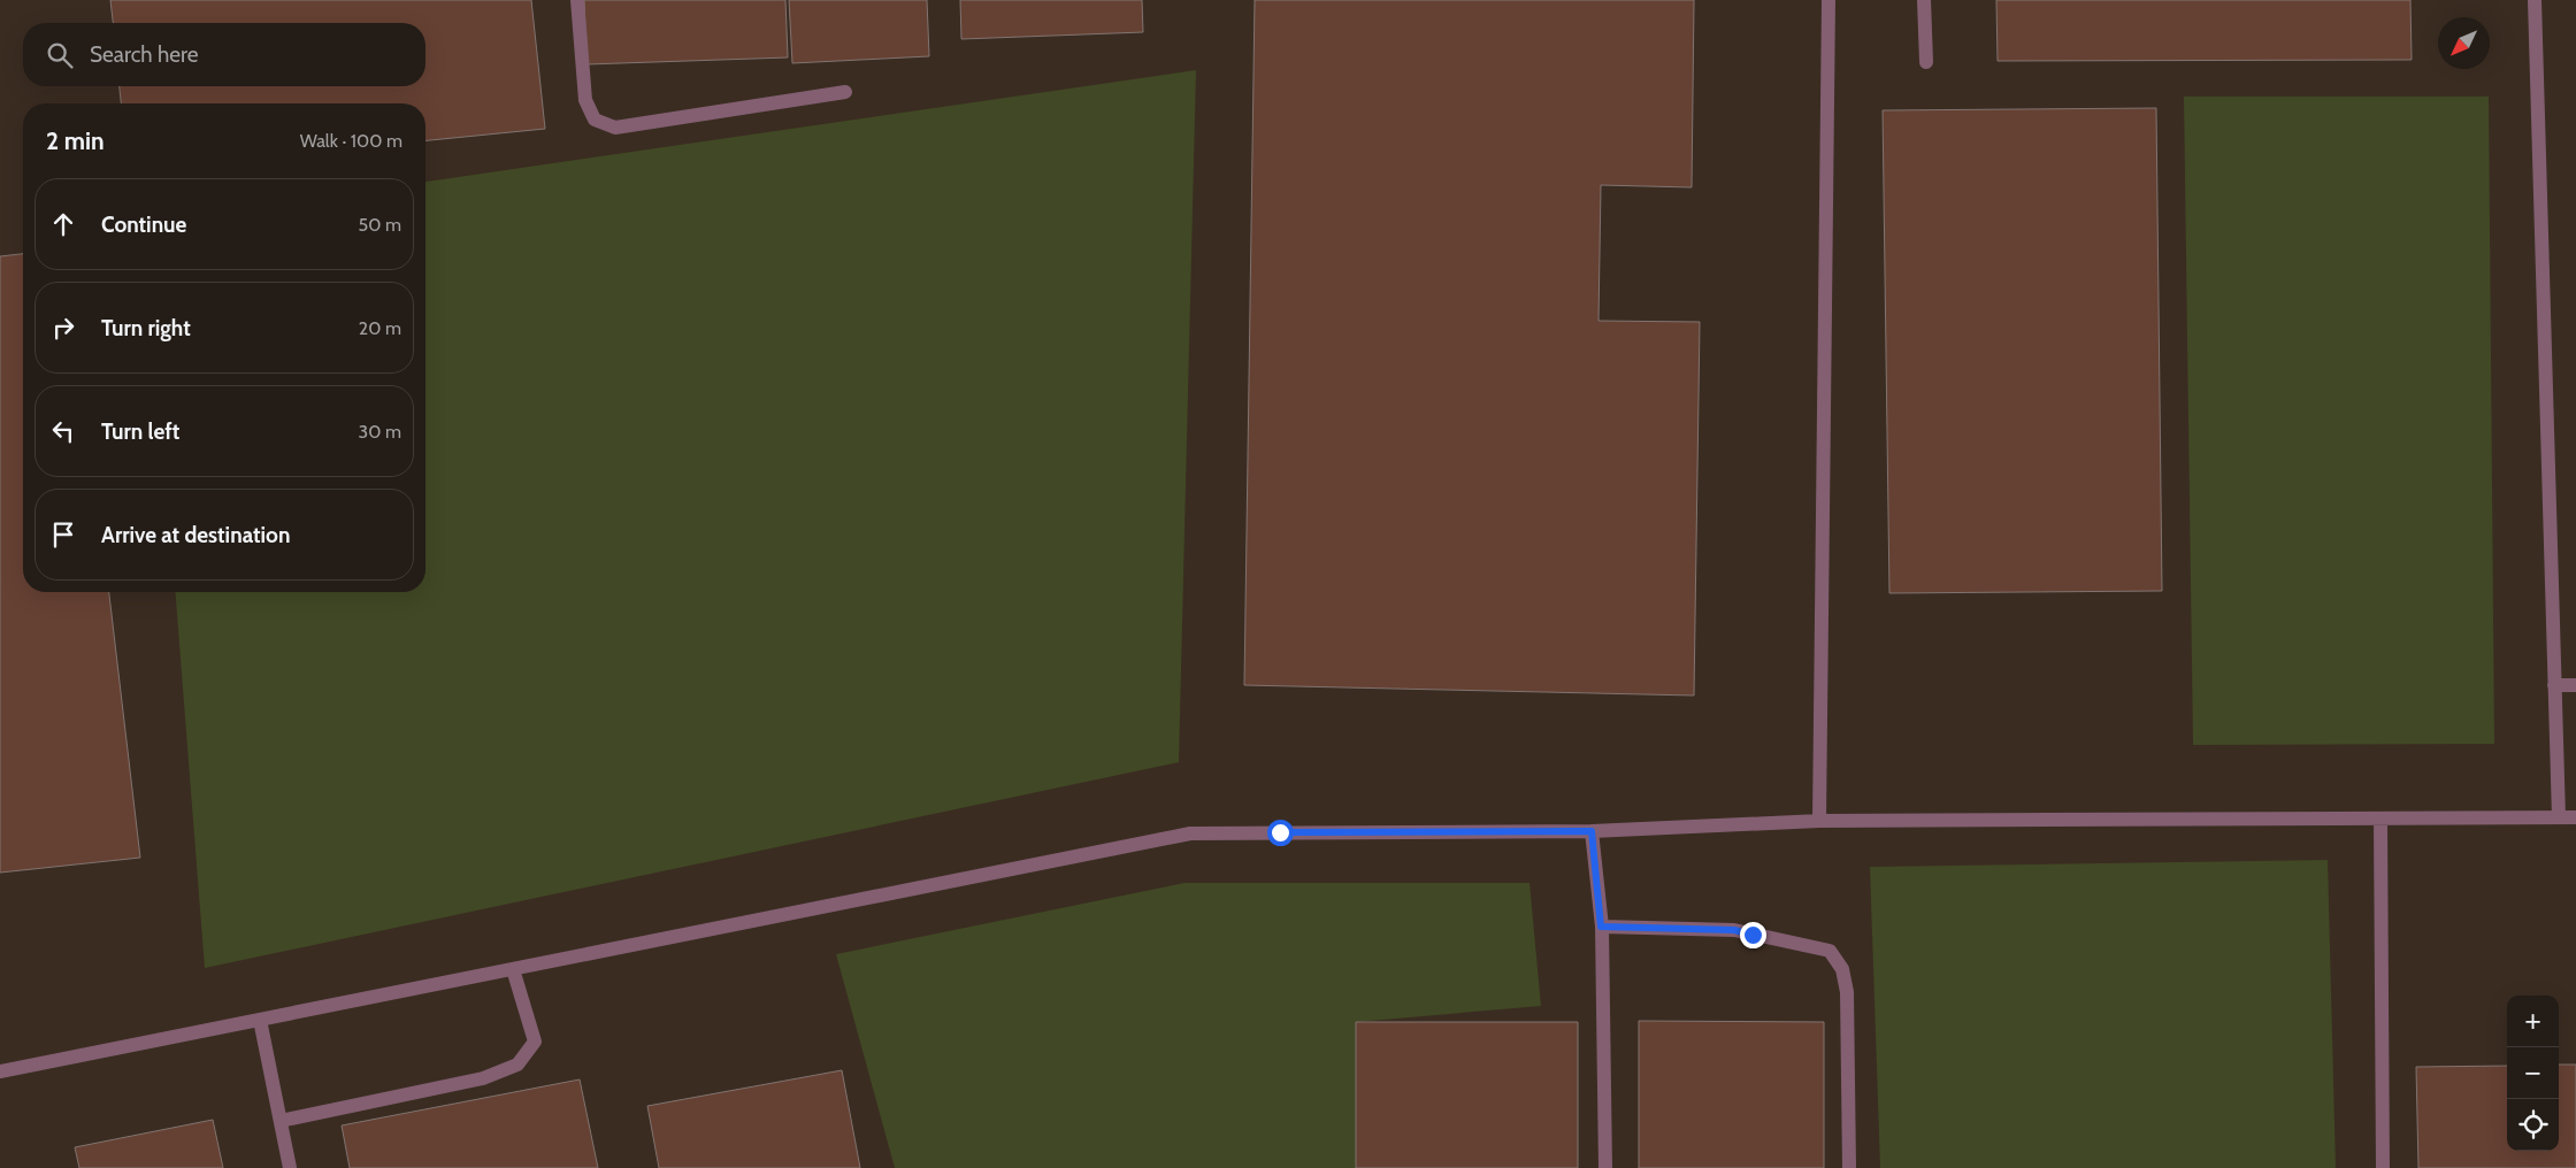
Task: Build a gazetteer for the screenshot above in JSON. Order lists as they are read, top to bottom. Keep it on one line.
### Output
{"north":"bottom left","page":{"search":"Search here","heading":["2 min","Walk · 100 m"],"list":[["Continue","50 m"],["Turn right","20 m"],["Turn left","30 m"],"Arrive at destination"],"map_buttons":["+","−"]}}
